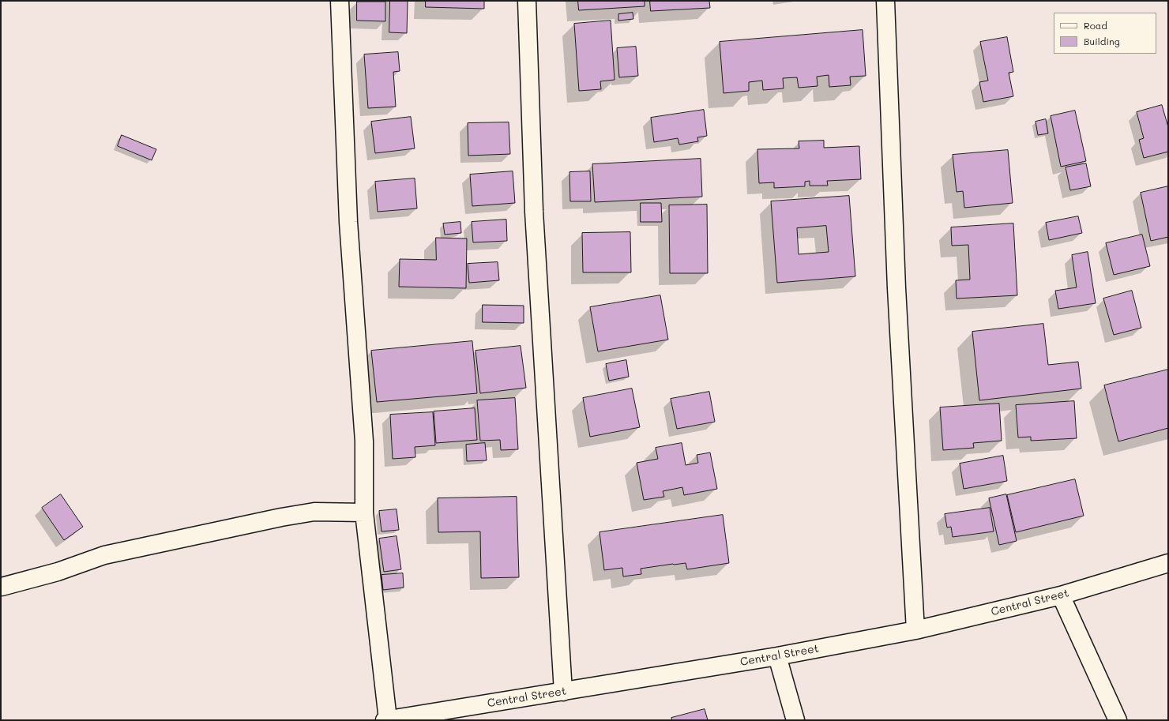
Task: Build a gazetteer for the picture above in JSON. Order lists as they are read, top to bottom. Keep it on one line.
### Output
{"streets":{"street":["Central Street"]},"legend":["Road","Building"]}
